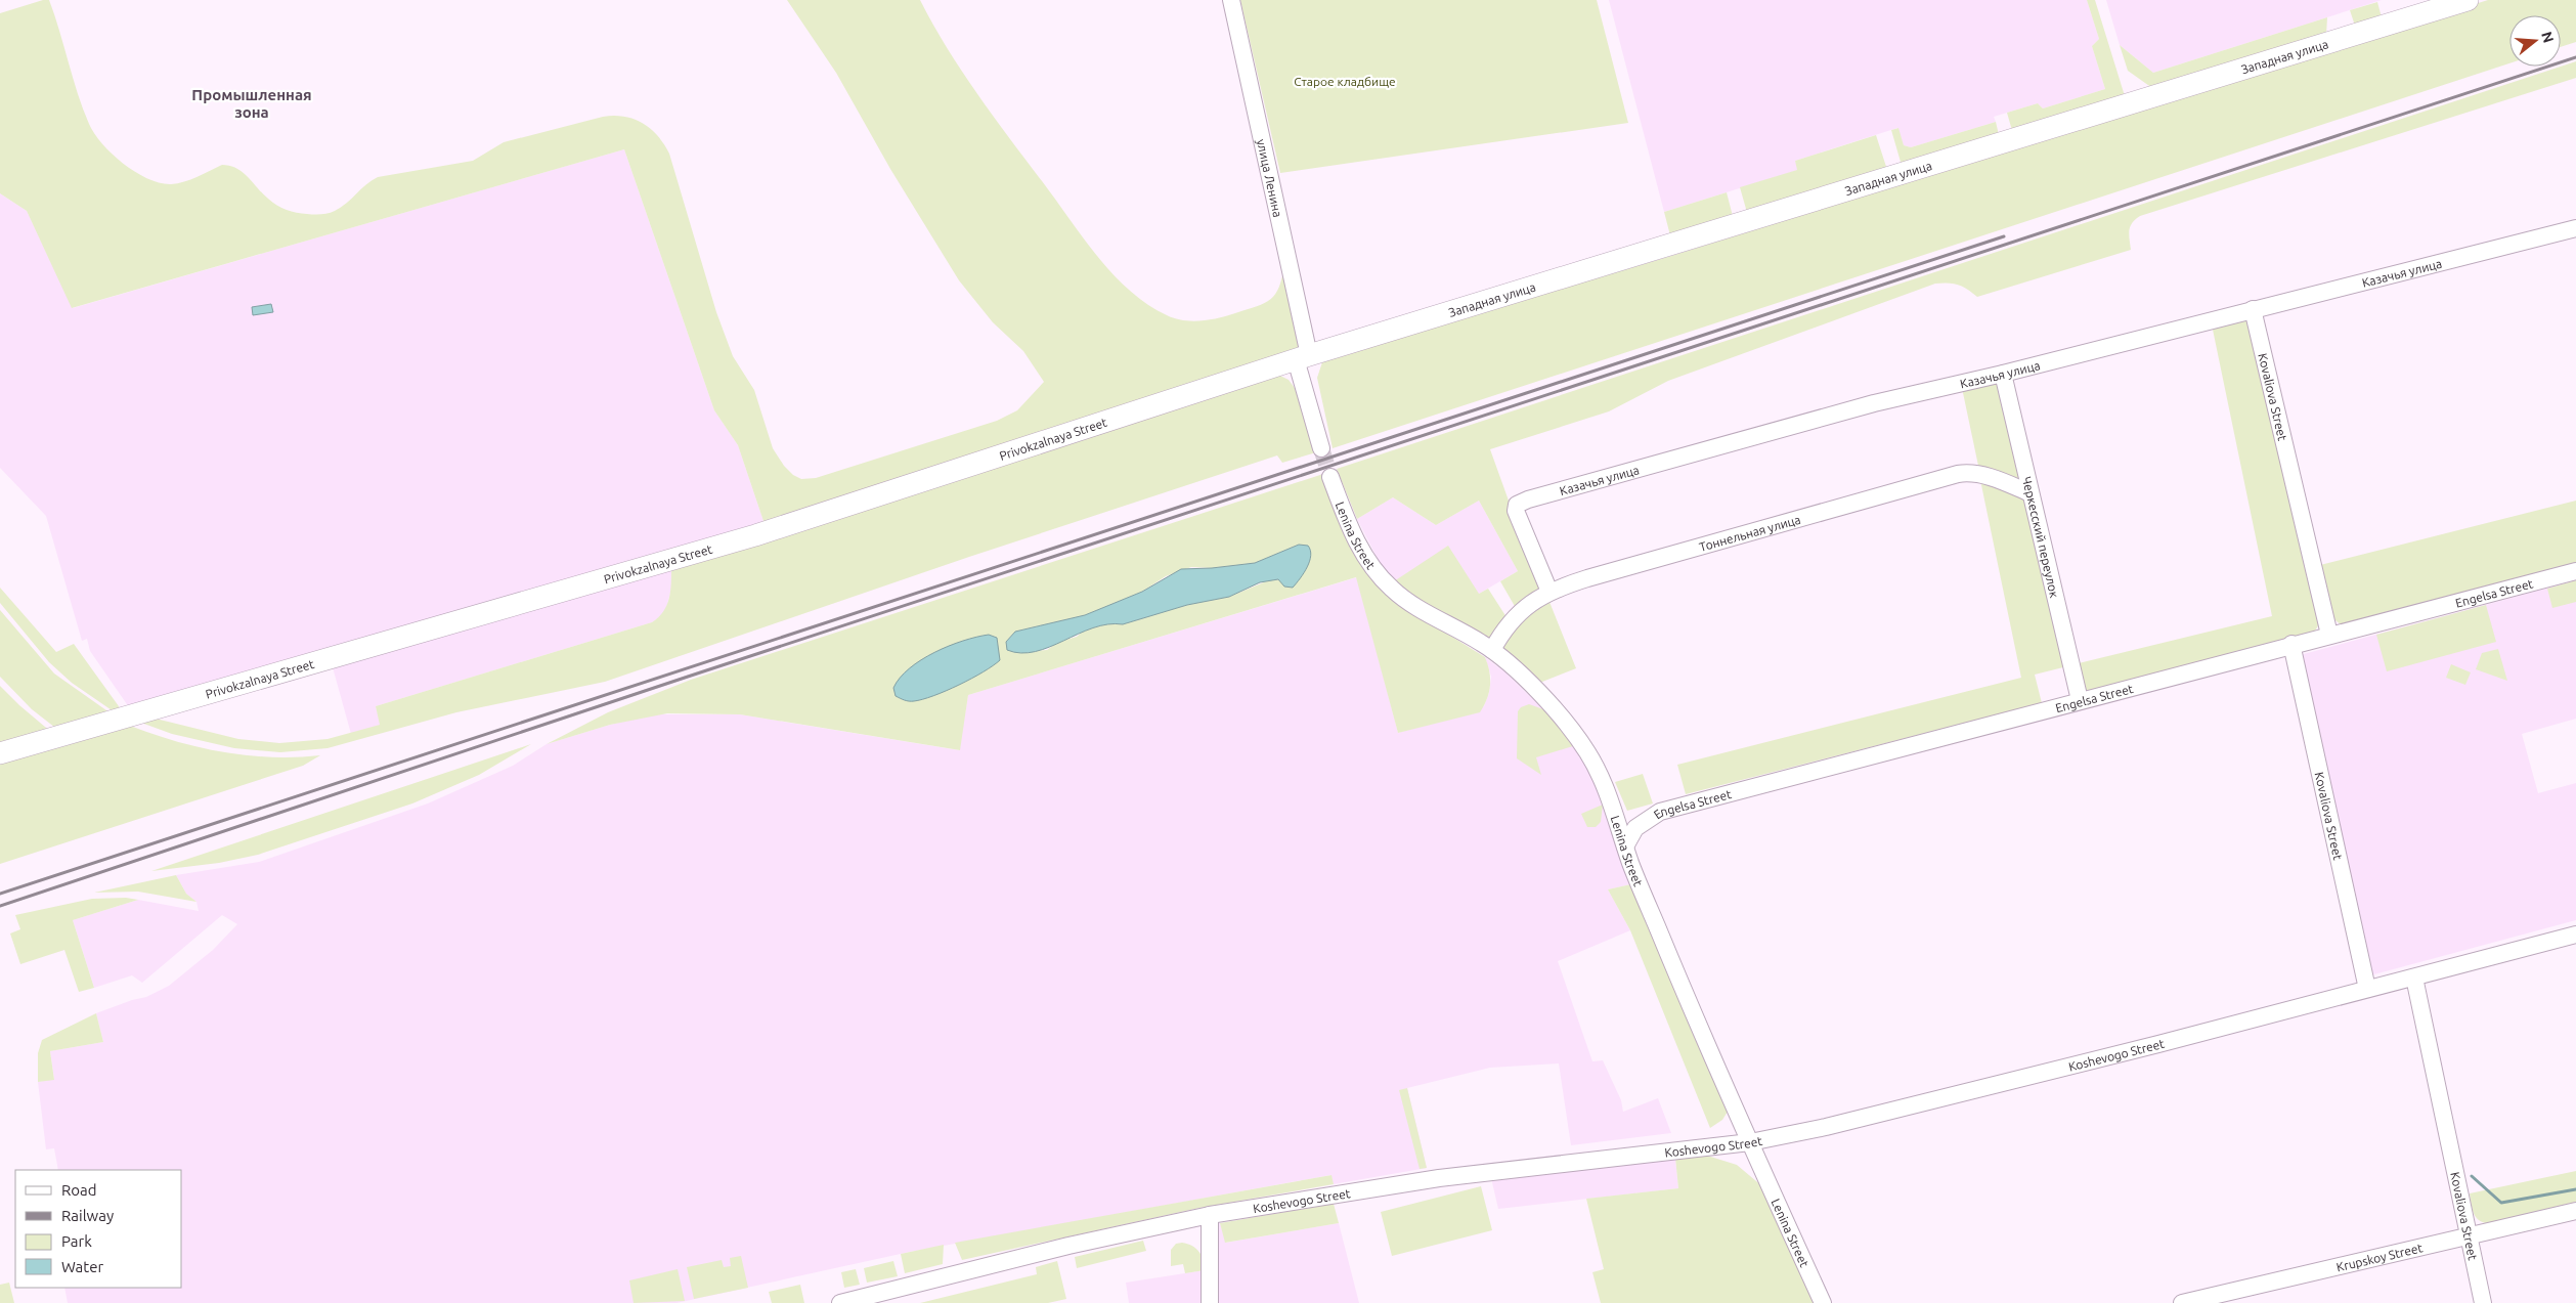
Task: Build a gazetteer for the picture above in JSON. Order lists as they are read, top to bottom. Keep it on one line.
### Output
{"streets":{"main road":["Западная улица","Privokzalnaya Street"],"street":["улица Ленина","Казачья улица","Kovaliova Street","Тоннельная улица","Lenina Street","Черкесский переулок","Engelsa Street","Koshevogo Street","Krupskoy Street"]},"crossings":[["Западная улица","улица Ленина"],["Западная улица","Privokzalnaya Street"],["улица Ленина","Privokzalnaya Street"],["Казачья улица","Kovaliova Street"],["Казачья улица","Тоннельная улица"],["Казачья улица","Черкесский переулок"],["Kovaliova Street","Engelsa Street"],["Kovaliova Street","Koshevogo Street"],["Kovaliova Street","Krupskoy Street"],["Тоннельная улица","Lenina Street"],["Тоннельная улица","Черкесский переулок"],["Lenina Street","Engelsa Street"],["Lenina Street","Koshevogo Street"],["Черкесский переулок","Engelsa Street"]],"districts":["Промышленная зона"],"parks":["Старое кладбище"],"legend":["Road","Railway","Park","Water"],"north":"right"}
